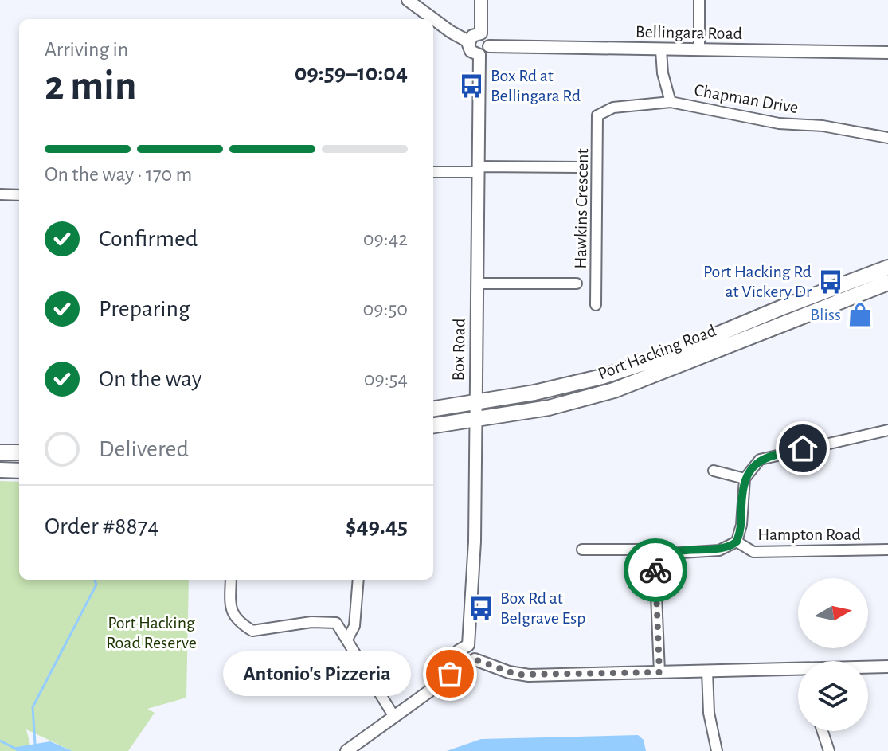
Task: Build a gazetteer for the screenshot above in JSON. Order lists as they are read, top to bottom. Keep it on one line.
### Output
{"streets":{"main road":["Port Hacking Road"],"street":["Bellingara Road","Chapman Drive","Hawkins Crescent","Box Road","Hampton Road"]},"crossings":[["Bellingara Road","Box Road"],["Chapman Drive","Hawkins Crescent"],["Box Road","Port Hacking Road"]],"parks":["Port Hacking Road Reserve"],"places":{"bus stop":["Box Rd at Bellingara Rd","Port Hacking Rd at Vickery Dr","Box Rd at Belgrave Esp"],"shop":["Bliss"],"other":["Antonio's Pizzeria"]},"north":"right","page":{"heading":["2 min","Arriving in","09:59–10:04"],"panel":["Order #8874","$49.45"],"bar":"On the way · 170 m","list":[["Confirmed","09:42"],["Preparing","09:50"],["On the way","09:54"],"Delivered"],"bubble":"Antonio's Pizzeria"}}
